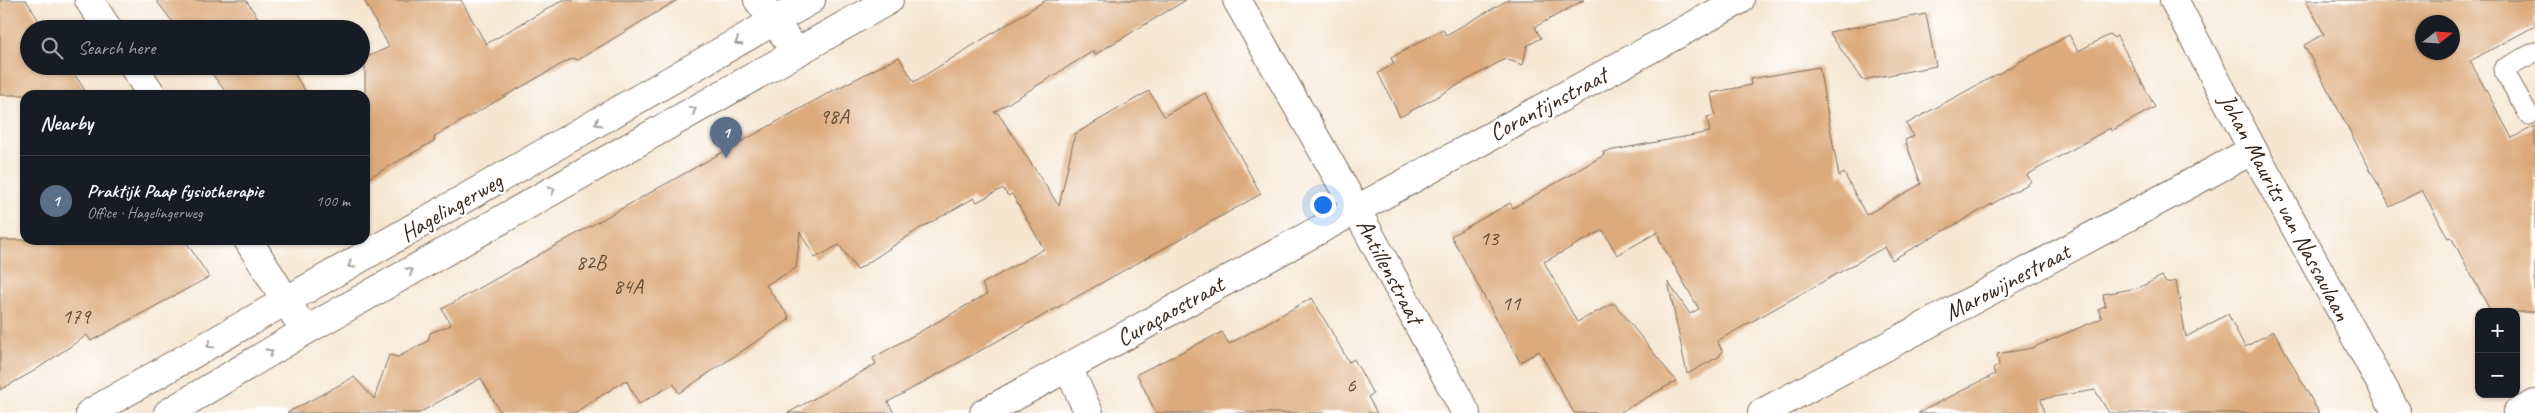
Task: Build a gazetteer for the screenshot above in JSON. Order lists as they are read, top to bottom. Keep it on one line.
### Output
{"streets":{"street":["Corantijnstraat","Hagelingerweg","Johan Maurits van Nassaulaan","Antillenstraat","Marowijnestraat","Curaçaostraat"]},"crossings":[["Corantijnstraat","Antillenstraat"],["Corantijnstraat","Curaçaostraat"],["Johan Maurits van Nassaulaan","Marowijnestraat"],["Antillenstraat","Curaçaostraat"]],"house_numbers":["98A","13","82B","84A","11","179","6"],"north":"right","page":{"search":"Search here","heading":"Nearby","pins":"1","list":[{"mark":"1","name":"Praktijk Paap fysiotherapie","note":"Office · Hagelingerweg","value":"100 m"}],"map_buttons":["+","−"]}}
